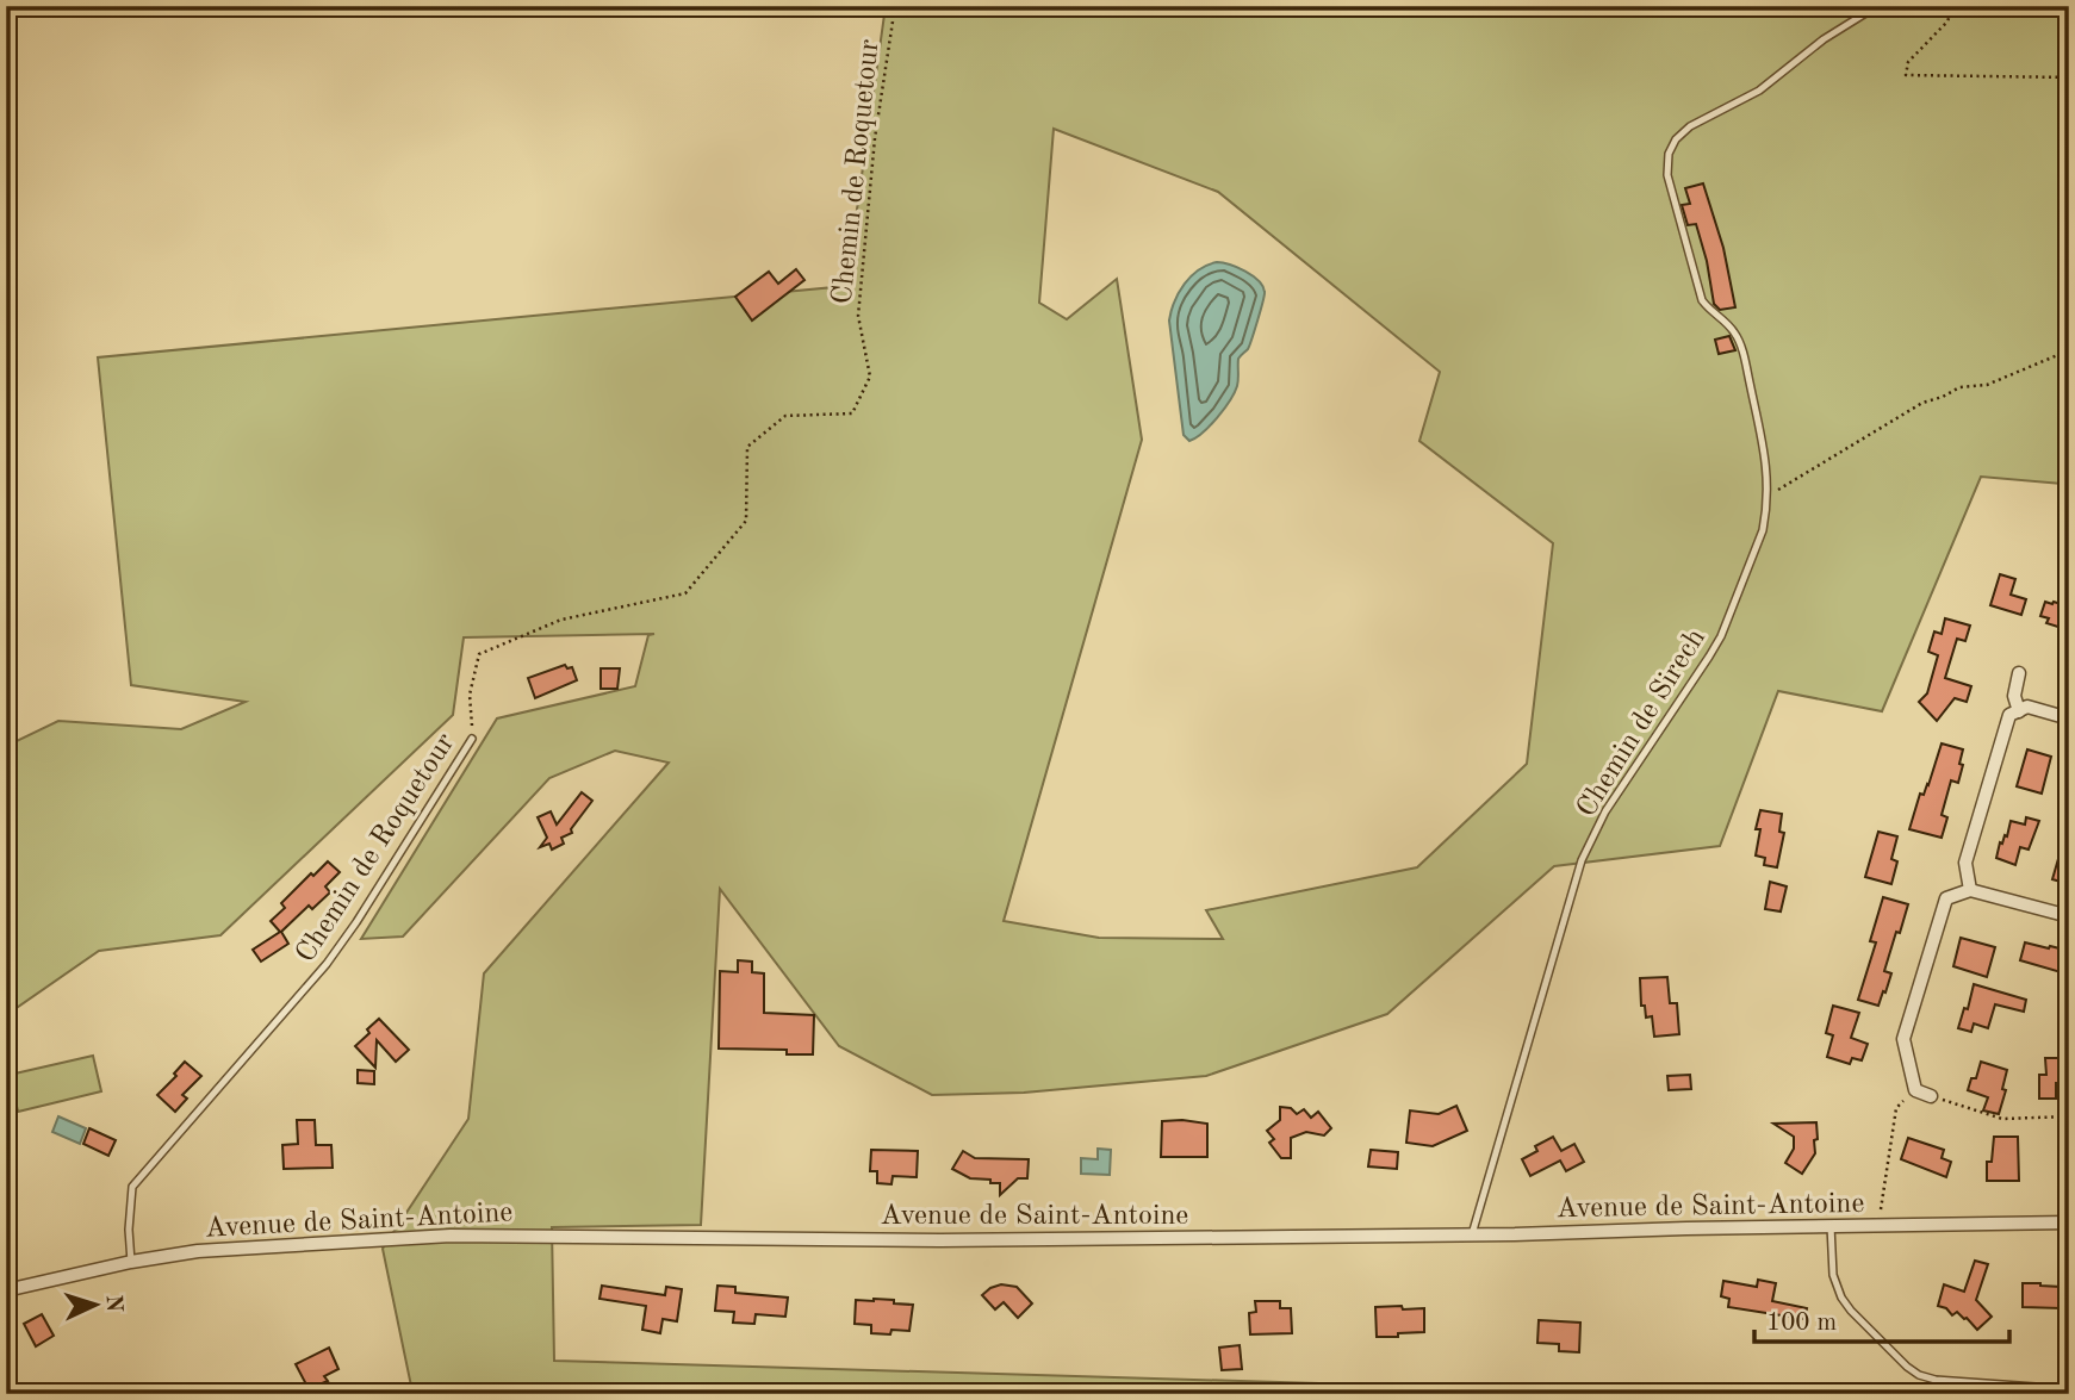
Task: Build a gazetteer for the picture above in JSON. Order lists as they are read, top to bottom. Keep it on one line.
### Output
{"streets":{"street":["Avenue de Saint-Antoine"],"lane":["Chemin de Roquetour","Chemin de Sirech"]},"crossings":[["Chemin de Roquetour","Avenue de Saint-Antoine"],["Chemin de Sirech","Avenue de Saint-Antoine"]],"scale_bar":"100 m","north":"right"}
